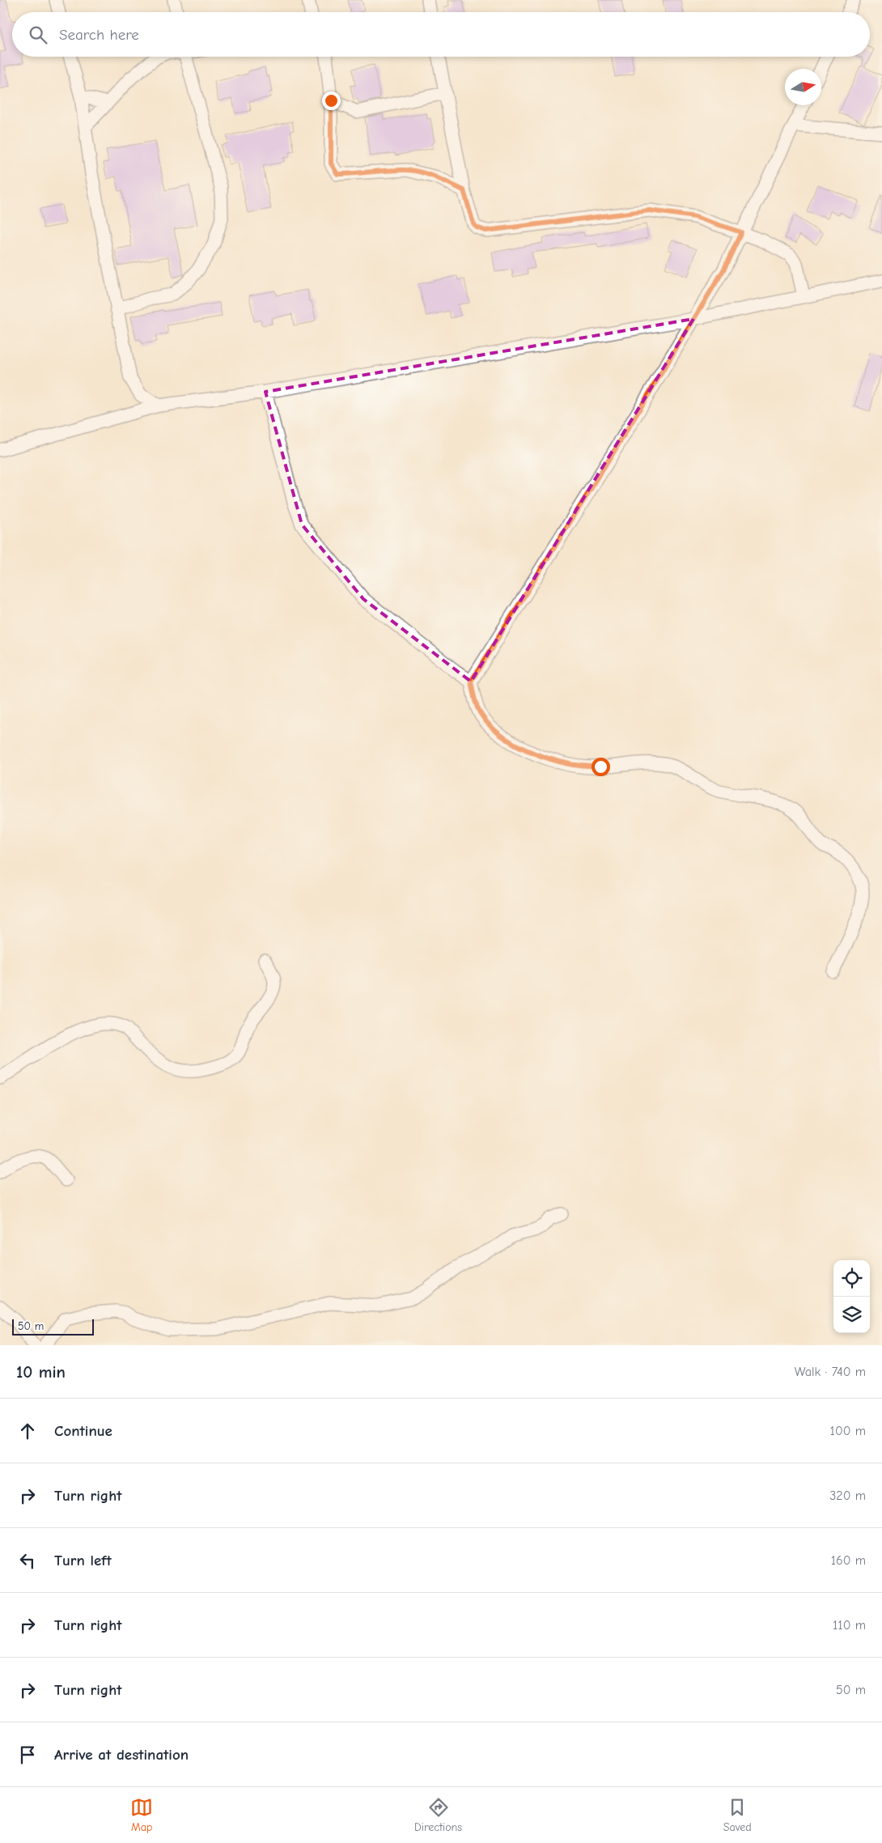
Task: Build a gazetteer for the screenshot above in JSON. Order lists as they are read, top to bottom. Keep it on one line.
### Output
{"scale_bar":"50 m","north":"right","page":{"search":"Search here","scale":"50 m","heading":["10 min","Walk · 740 m"],"list":[["Continue","100 m"],["Turn right","320 m"],["Turn left","160 m"],["Turn right","110 m"],["Turn right","50 m"],"Arrive at destination"],"nav":["Map","Directions","Saved"]}}
